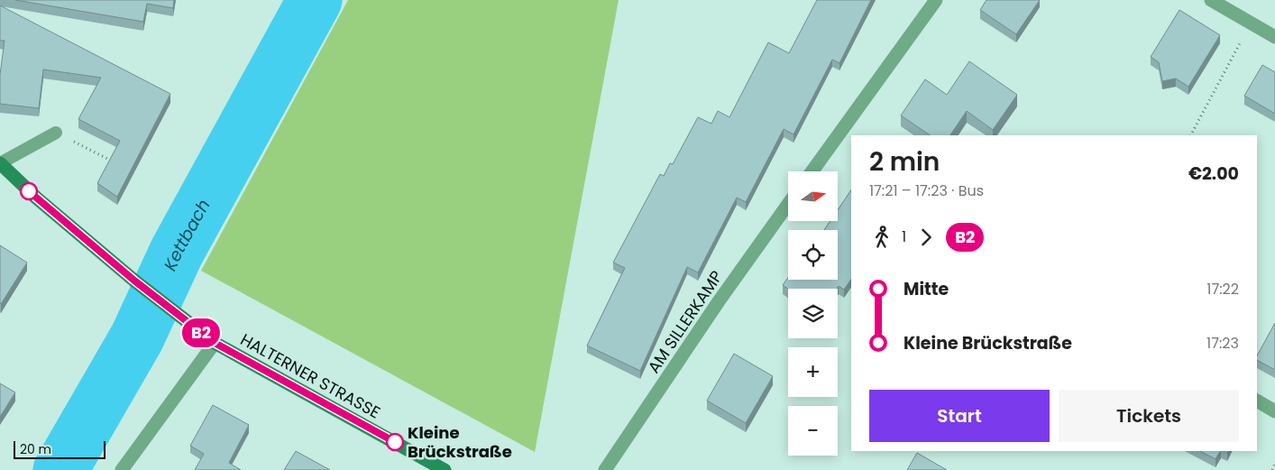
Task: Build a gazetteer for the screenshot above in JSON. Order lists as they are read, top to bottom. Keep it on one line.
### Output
{"streets":{"main road":["HALTERNER STRASSE"],"street":["AM SILLERKAMP"]},"water":["Kettbach"],"places":["Kleine Brückstraße"],"lines":["bus line B2"],"scale_bar":"20 m","north":"right","page":{"on_map":"B2","heading":["2 min","17:21 – 17:23 · Bus","€2.00"],"map_buttons":["+","−"],"legs":["1","B2"],"list":[{"name":"Mitte","value":"17:22"},{"name":"Kleine Brückstraße","value":"17:23"}],"buttons":["Start","Tickets"],"scale":"20 m"}}
